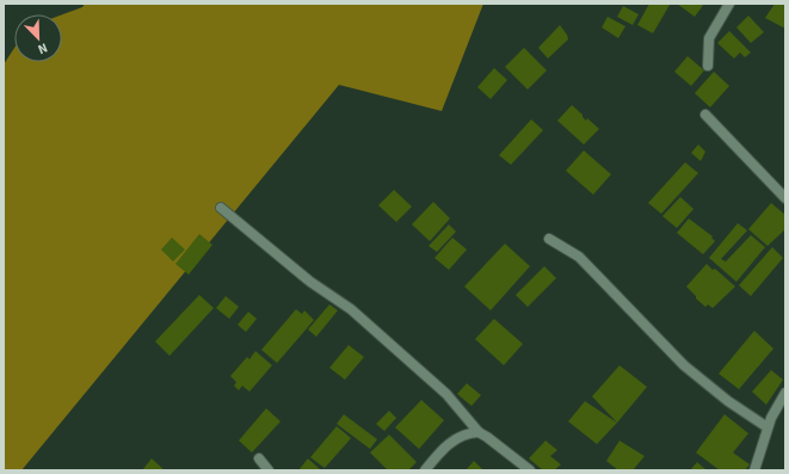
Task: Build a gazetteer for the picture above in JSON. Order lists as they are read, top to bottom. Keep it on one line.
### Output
{"north":"bottom right"}
